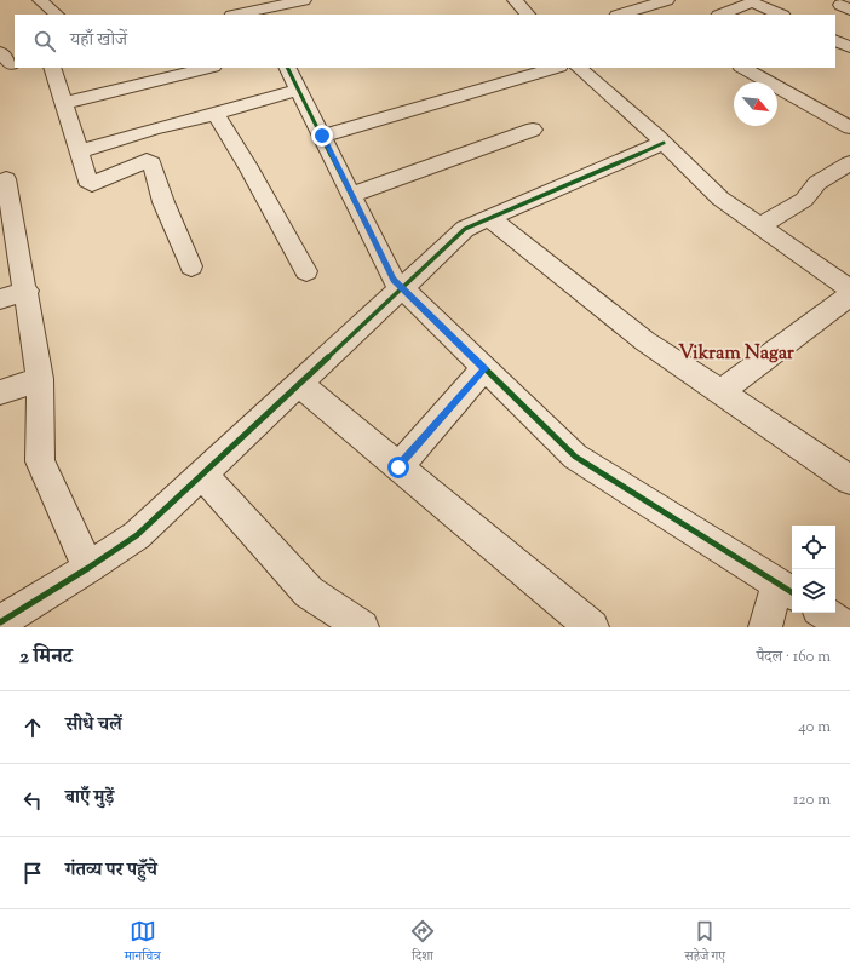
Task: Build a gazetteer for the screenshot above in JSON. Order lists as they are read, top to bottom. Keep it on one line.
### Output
{"districts":["Vikram Nagar"],"north":"bottom right","page":{"search":"यहाँ खोजें","heading":["2 मिनट","पैदल · 160 m"],"list":[["सीधे चलें","40 m"],["बाएँ मुड़ें","120 m"],"गंतव्य पर पहुँचे"],"nav":["मानचित्र","दिशा","सहेजे गए"]}}
